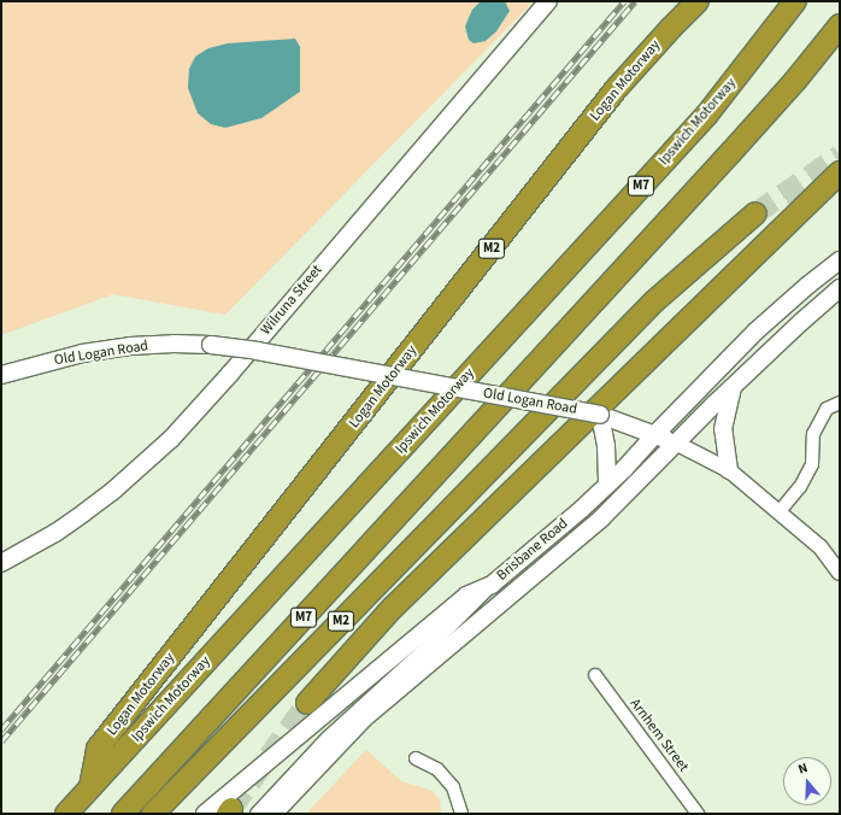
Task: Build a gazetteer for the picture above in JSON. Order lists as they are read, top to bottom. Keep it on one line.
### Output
{"streets":{"highway":["Logan Motorway","Ipswich Motorway","M7","M2"],"main road":["Wilruna Street","Old Logan Road","Brisbane Road"],"street":["Arnhem Street"]},"crossings":[["Logan Motorway","Ipswich Motorway"],["Old Logan Road","Brisbane Road"]],"north":"top"}
